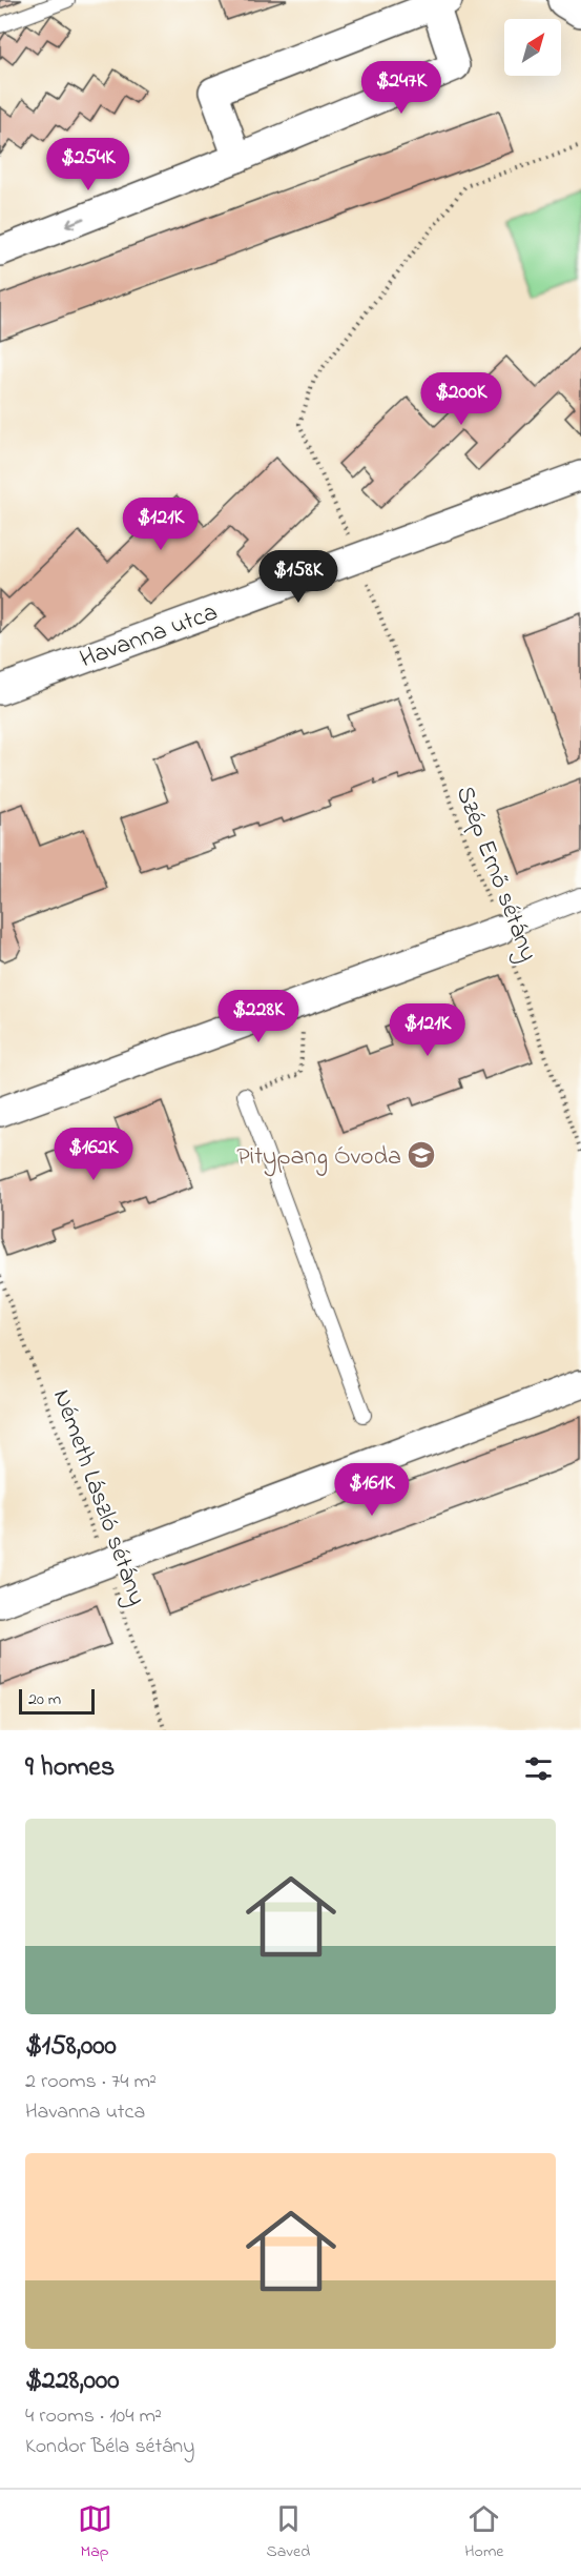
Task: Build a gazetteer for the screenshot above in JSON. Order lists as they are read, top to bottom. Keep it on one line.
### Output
{"streets":{"street":["Havanna utca"],"path":["Szép Ernő sétány","Németh László sétány"]},"places":{"school or university":["Pitypang Óvoda"]},"scale_bar":"20 m","north":"top right","page":{"price":["$247K","$254K","$200K","$121K","$158K","$228K","$121K","$162K","$161K"],"scale":"20 m","heading":"9 homes","list":[{"name":"$158,000","note":"2 rooms · 74 m² · Havanna utca"},{"name":"$228,000","note":"4 rooms · 104 m² · Kondor Béla sétány"}],"tabs":["Map","Saved","Home"]}}
